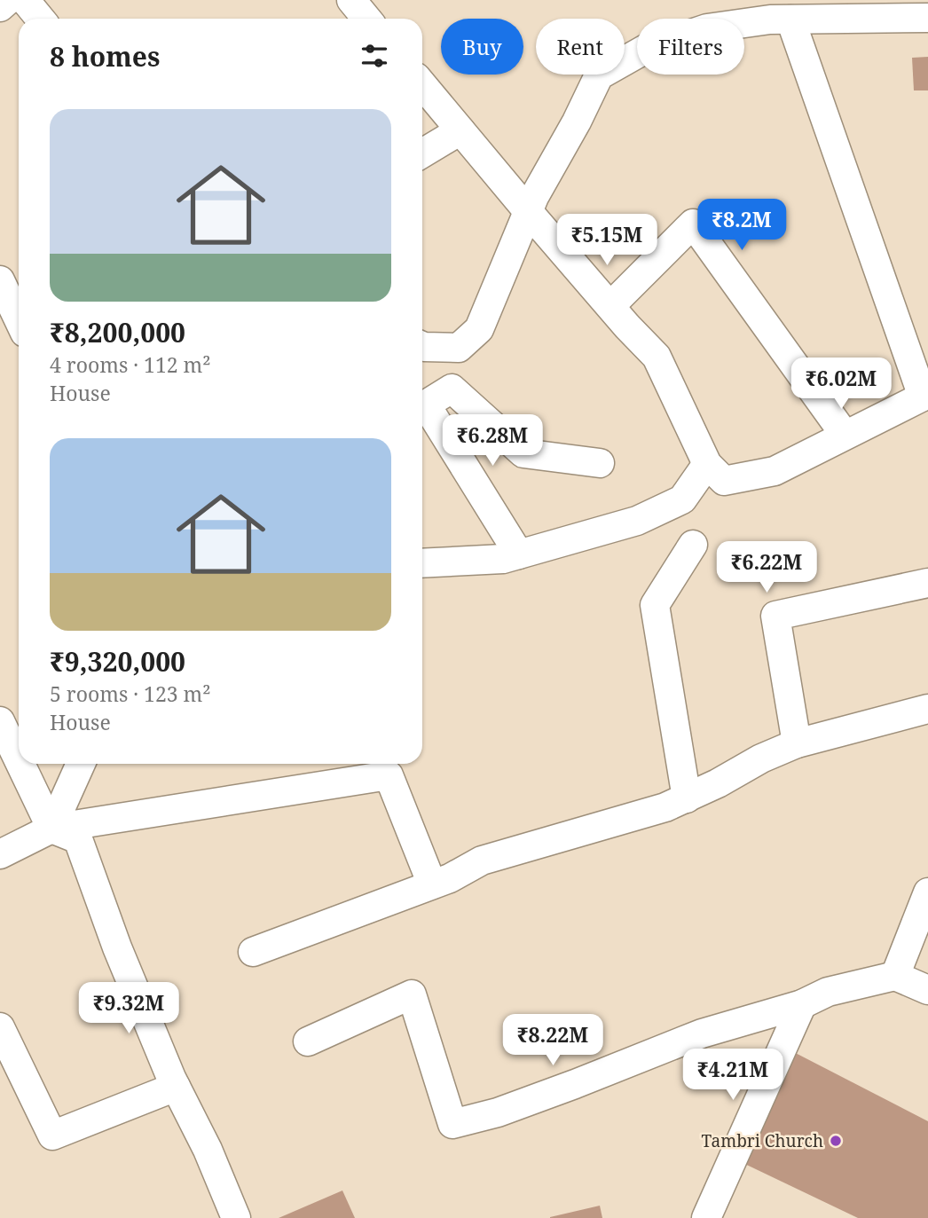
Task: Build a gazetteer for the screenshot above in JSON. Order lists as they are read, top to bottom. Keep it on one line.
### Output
{"places":["Tambri Church"],"page":{"chip":["Buy","Rent","Filters"],"heading":"8 homes","list":[{"name":"₹8,200,000","note":"4 rooms · 112 m² · House"},{"name":"₹9,320,000","note":"5 rooms · 123 m² · House"}],"price":["₹8.2M","₹5.15M","₹6.02M","₹6.28M","₹6.22M","₹9.32M","₹8.22M","₹4.21M"]}}
